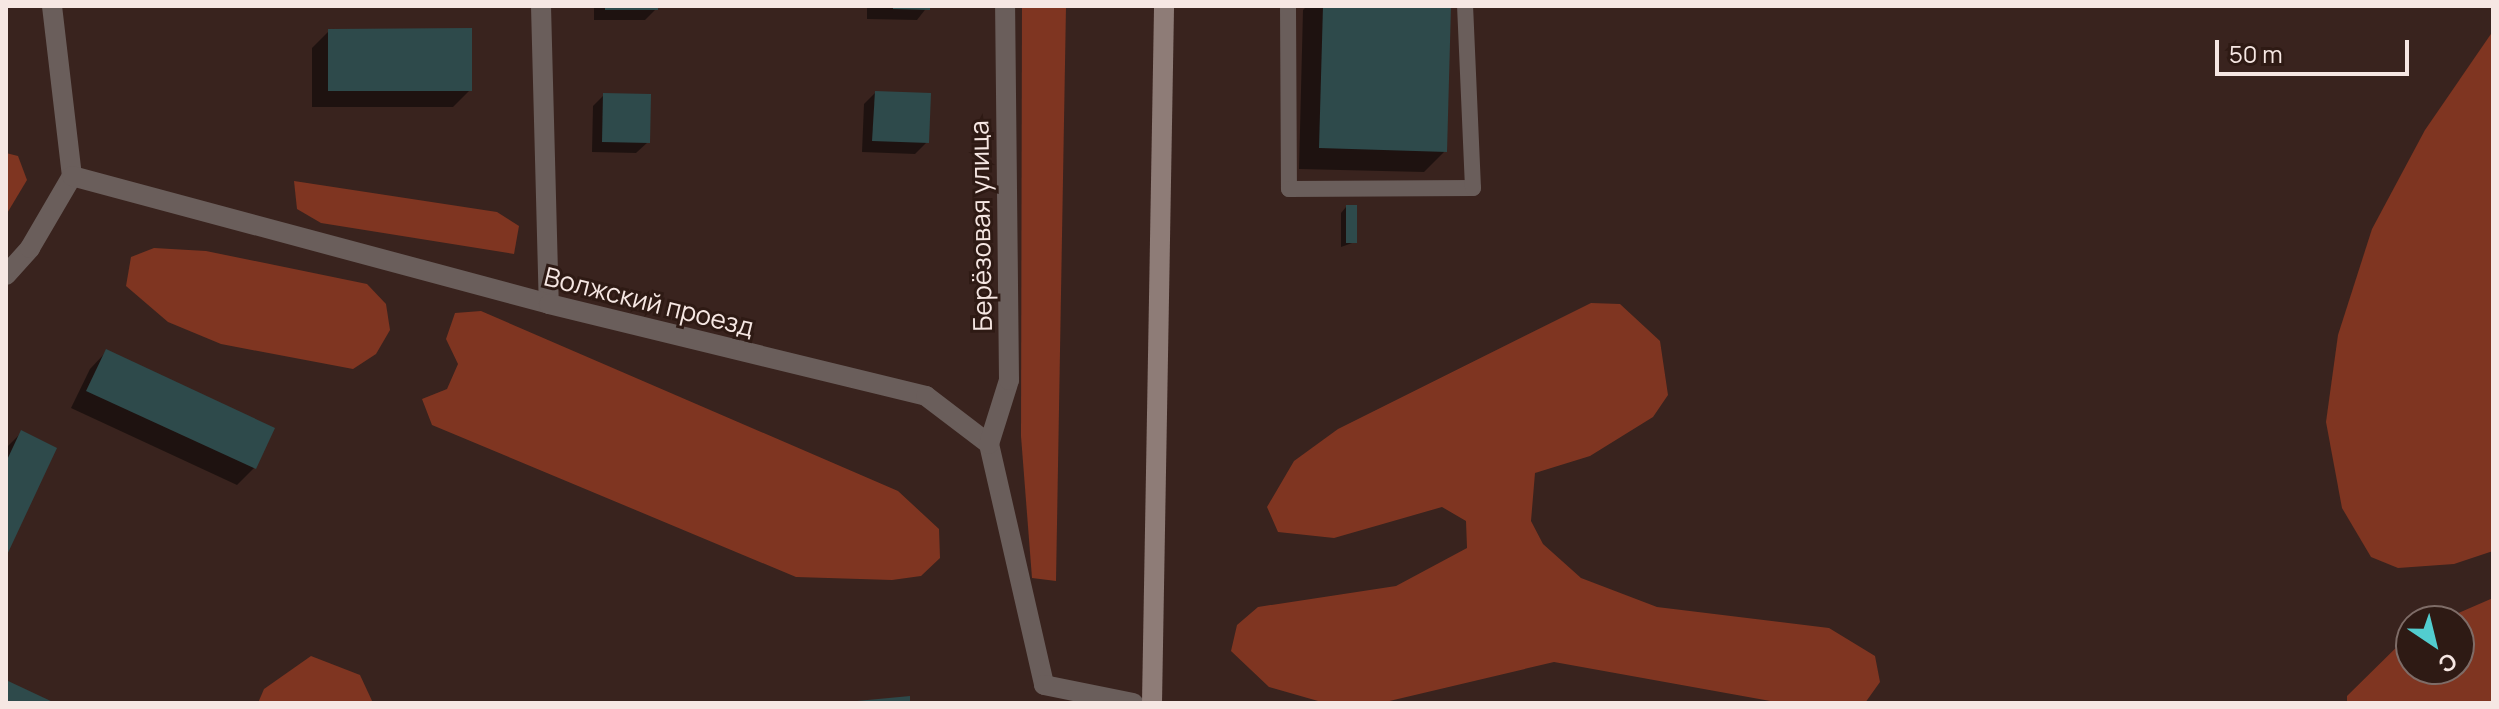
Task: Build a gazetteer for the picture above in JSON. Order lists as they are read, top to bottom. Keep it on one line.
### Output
{"streets":{"street":["Берёзовая улица","Волжский проезд"]},"crossings":[["Берёзовая улица","Волжский проезд"]],"scale_bar":"50 m","north":"bottom right"}
